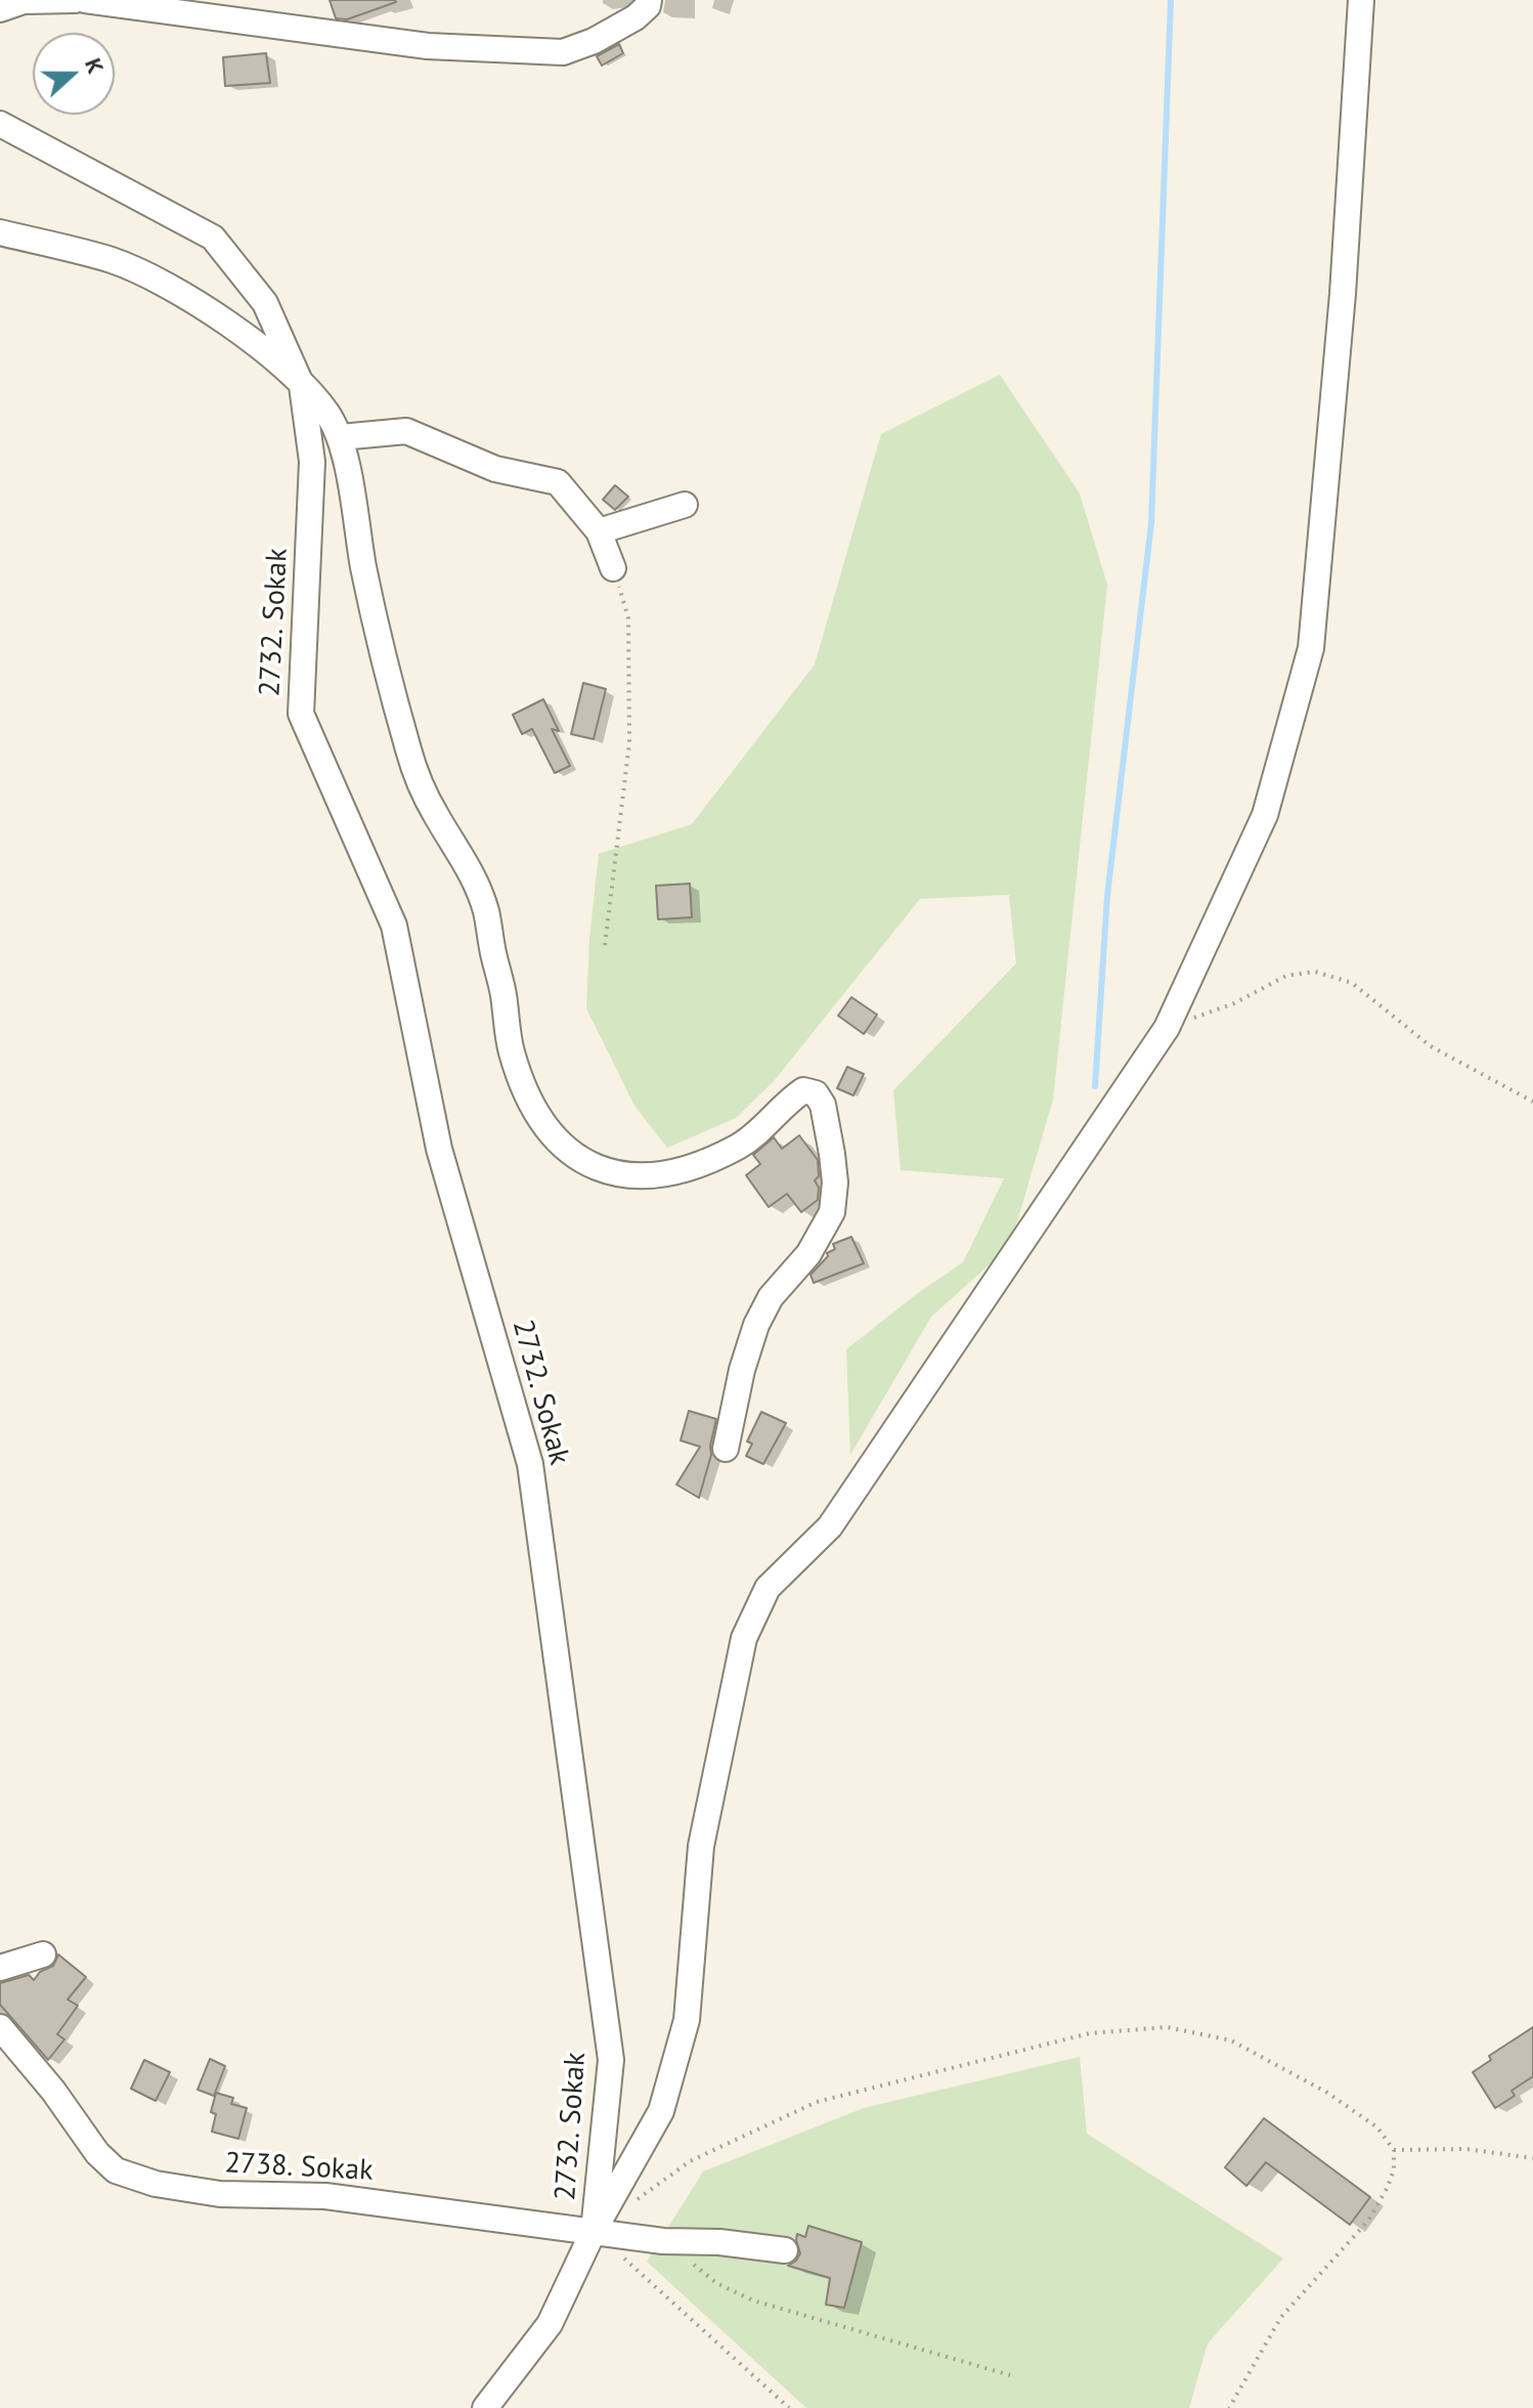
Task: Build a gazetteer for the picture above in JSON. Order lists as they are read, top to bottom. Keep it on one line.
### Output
{"streets":{"street":["2732. Sokak","2738. Sokak"]},"crossings":[["2732. Sokak","2738. Sokak"]],"north":"right"}
